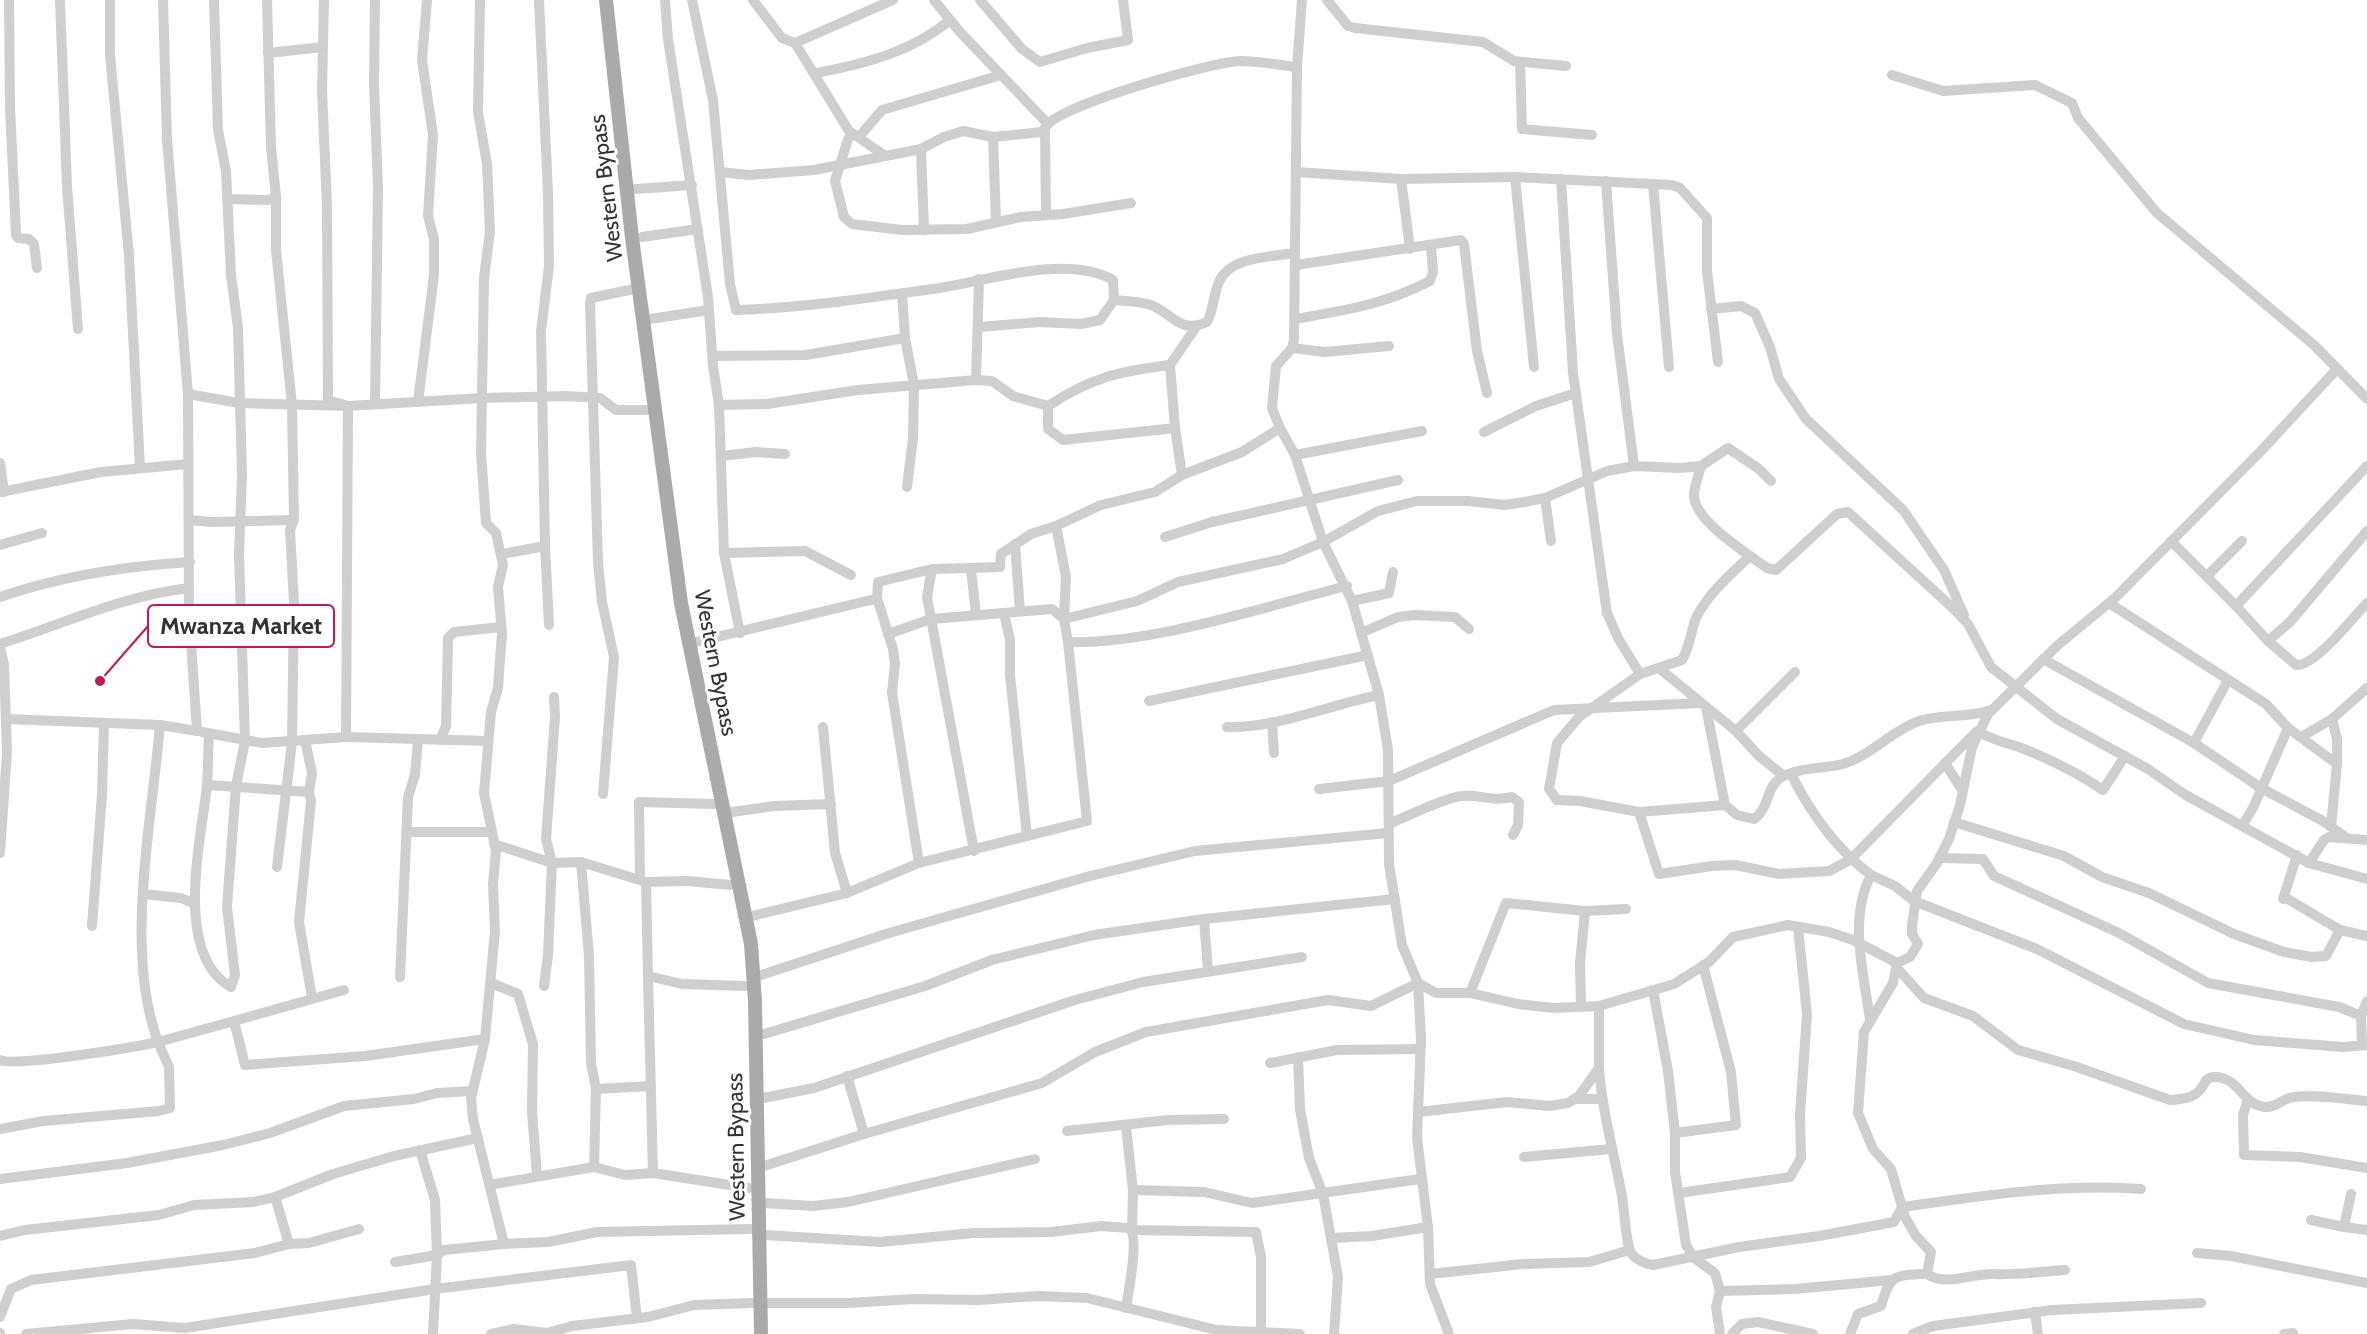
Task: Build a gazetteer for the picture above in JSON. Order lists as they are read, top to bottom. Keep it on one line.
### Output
{"streets":{"main road":["Western Bypass"]},"places":["Mwanza Market"]}
